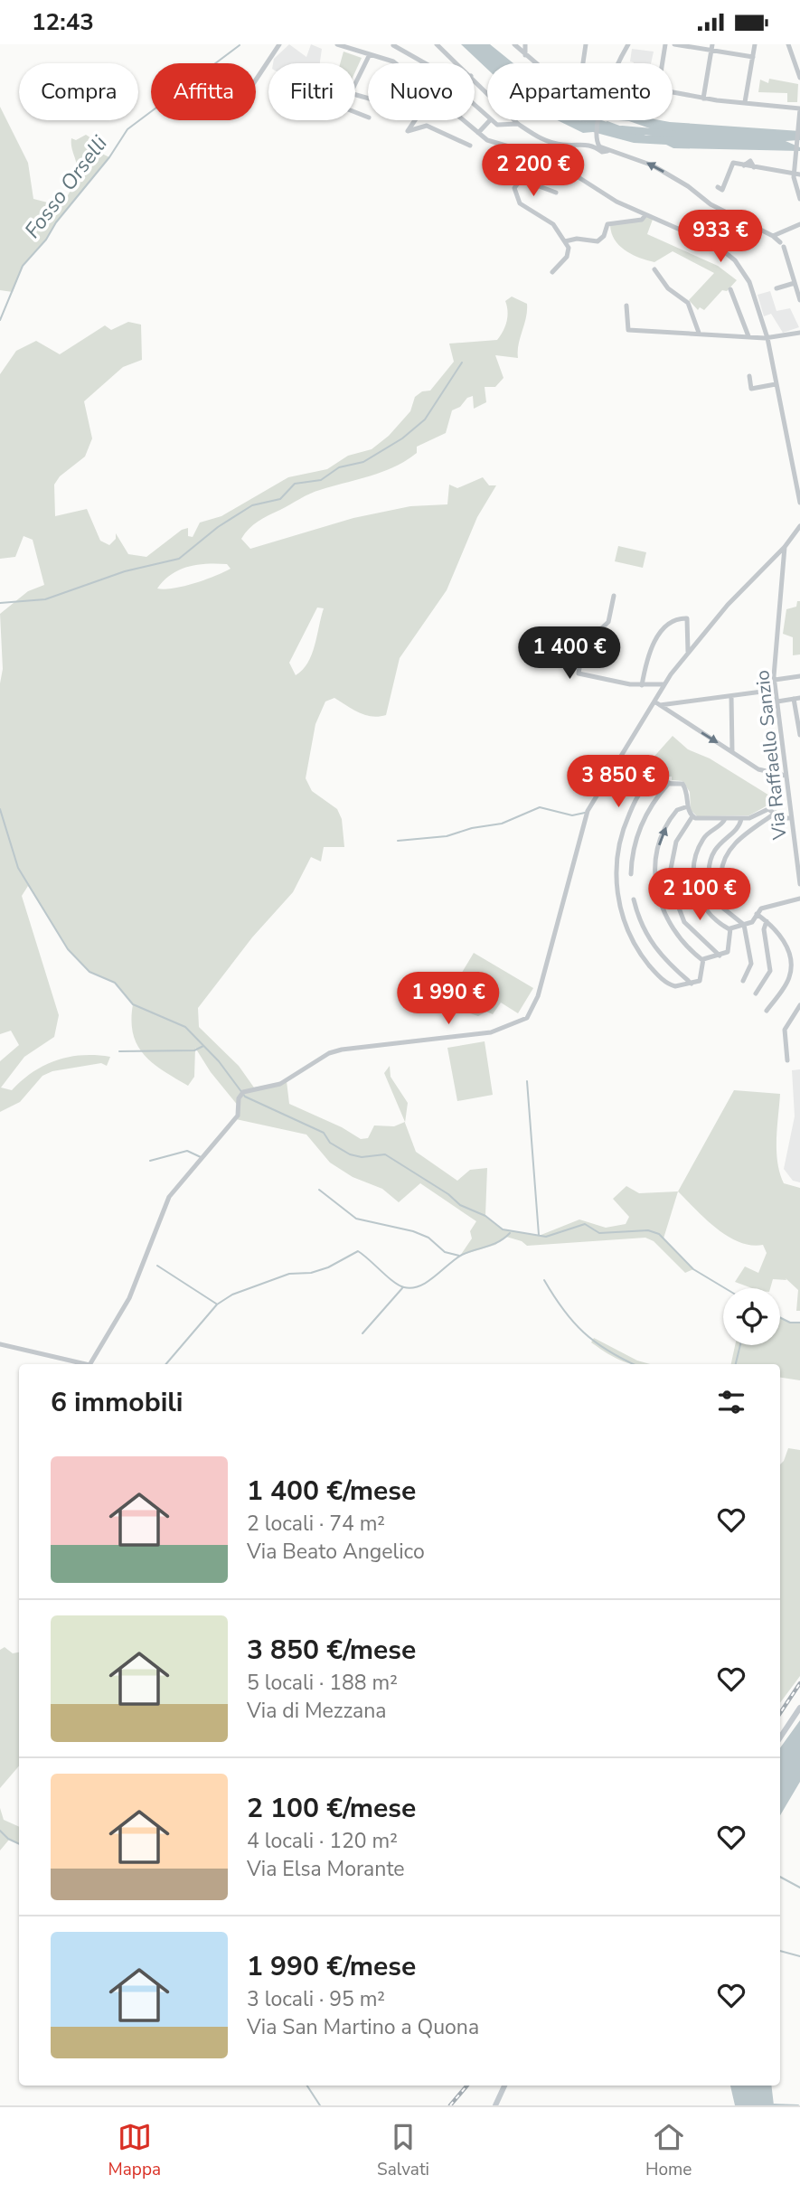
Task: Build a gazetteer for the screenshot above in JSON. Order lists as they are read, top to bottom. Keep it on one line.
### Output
{"streets":{"street":["Via Raffaello Sanzio"]},"water":["Fosso Orselli"],"page":{"status":"12:43","chip":["Compra","Affitta","Filtri","Nuovo","Appartamento"],"price":["2 200 €","933 €","1 400 €","3 850 €","2 100 €","1 990 €"],"heading":"6 immobili","list":[{"name":"1 400 €/mese","note":"2 locali · 74 m² · Via Beato Angelico"},{"name":"3 850 €/mese","note":"5 locali · 188 m² · Via di Mezzana"},{"name":"2 100 €/mese","note":"4 locali · 120 m² · Via Elsa Morante"},{"name":"1 990 €/mese","note":"3 locali · 95 m² · Via San Martino a Quona"}],"tabs":["Mappa","Salvati","Home"]}}
